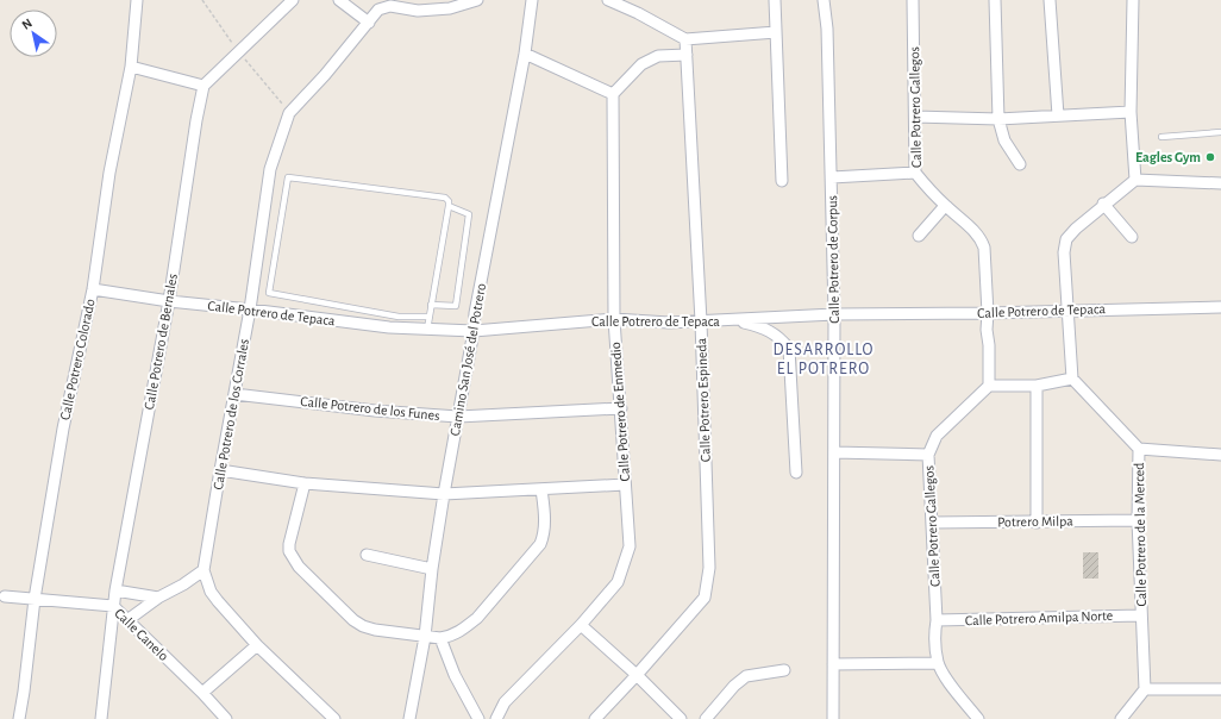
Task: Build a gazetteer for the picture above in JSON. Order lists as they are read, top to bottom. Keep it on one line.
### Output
{"streets":{"street":["Calle Potrero Gallegos","Calle Potrero de Corpus","Calle Potrero de Tepaca","Calle Potrero de Bernales","Calle Potrero Colorado","Camino San José del Potrero","Calle Potrero Espineda","Calle Potrero de los Funes","Calle Potrero de Enmedio","Calle Potrero de los Corrales","Potrero Milpa","Calle Potrero de la Merced","Calle Potrero Amilpa Norte","Calle Canelo"]},"crossings":[["Calle Potrero Gallegos","Calle Potrero de Tepaca"],["Calle Potrero Gallegos","Potrero Milpa"],["Calle Potrero Gallegos","Calle Potrero Amilpa Norte"],["Calle Potrero de Corpus","Calle Potrero de Tepaca"],["Calle Potrero de Tepaca","Calle Potrero de Bernales"],["Calle Potrero de Tepaca","Calle Potrero Colorado"],["Calle Potrero de Tepaca","Camino San José del Potrero"],["Calle Potrero de Tepaca","Calle Potrero Espineda"],["Calle Potrero de Tepaca","Calle Potrero de Enmedio"],["Calle Potrero de Tepaca","Calle Potrero de los Corrales"],["Calle Potrero de Bernales","Calle Canelo"],["Calle Potrero Colorado","Calle Canelo"],["Camino San José del Potrero","Calle Potrero de los Funes"],["Calle Potrero de los Funes","Calle Potrero de Enmedio"],["Calle Potrero de los Funes","Calle Potrero de los Corrales"],["Potrero Milpa","Calle Potrero de la Merced"],["Calle Potrero de la Merced","Calle Potrero Amilpa Norte"]],"districts":["DESARROLLO EL POTRERO"],"places":["Eagles Gym"],"north":"top left"}
